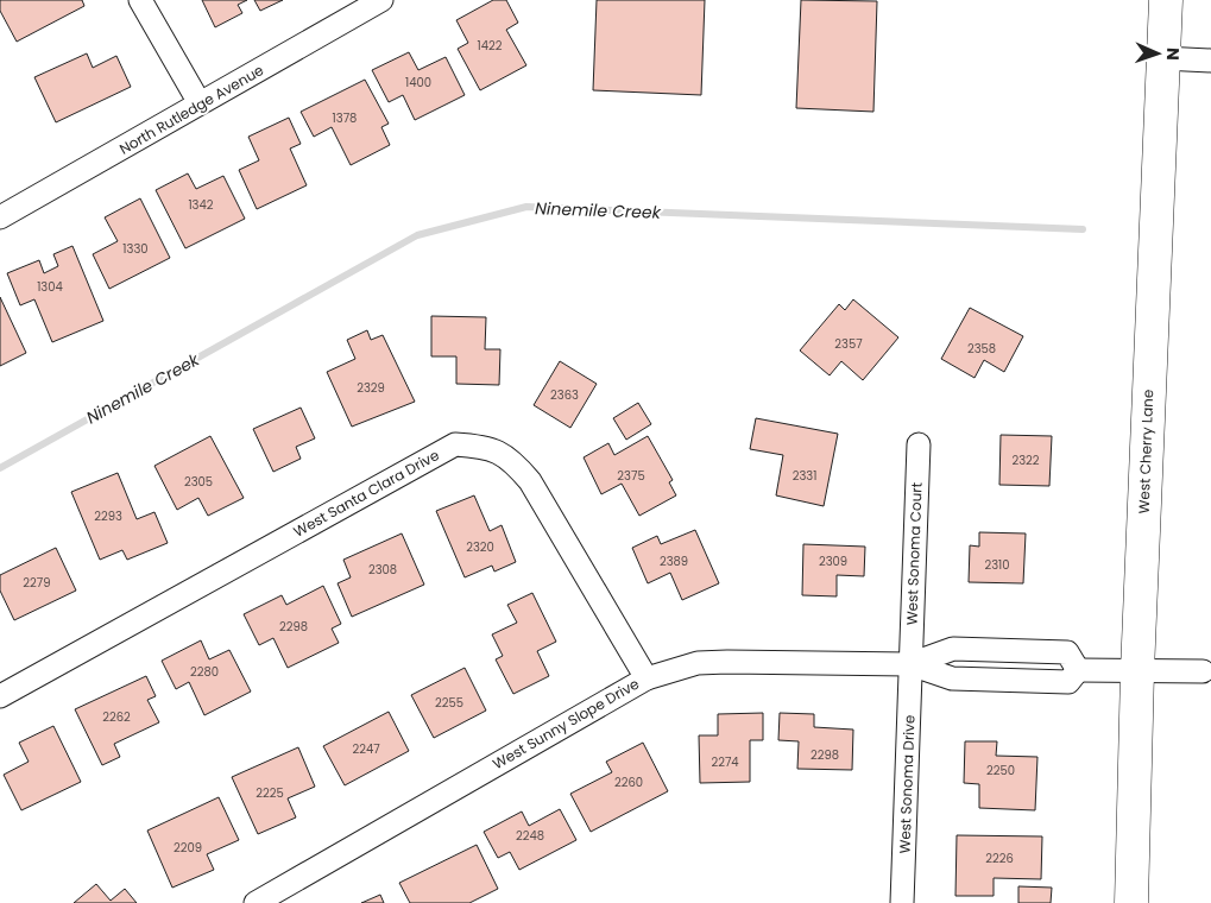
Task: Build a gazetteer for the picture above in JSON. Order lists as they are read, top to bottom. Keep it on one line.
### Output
{"streets":{"main road":["West Cherry Lane"],"street":["North Rutledge Avenue","West Santa Clara Drive","West Sonoma Court","West Sunny Slope Drive","West Sonoma Drive"]},"crossings":[["West Cherry Lane","West Sunny Slope Drive"],["West Santa Clara Drive","West Sunny Slope Drive"],["West Sonoma Court","West Sunny Slope Drive"],["West Sonoma Court","West Sonoma Drive"],["West Sunny Slope Drive","West Sonoma Drive"]],"water":["Ninemile Creek"],"house_numbers":["1422","1400","1378","1342","1330","1304","2357","2358","2329","2363","2322","2375","2331","2305","2293","2320","2389","2309","2310","2308","2279","2298","2280","2255","2262","2247","2298","2274","2250","2260","2225","2248","2209","2226"],"north":"right"}
